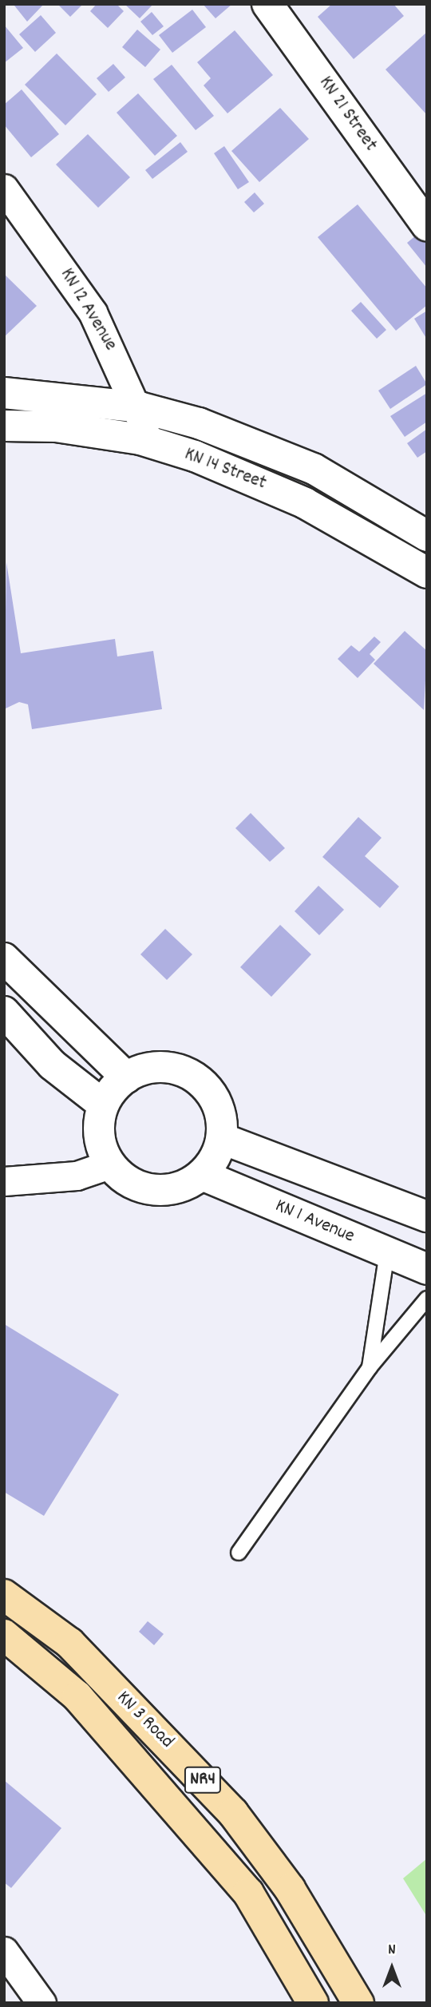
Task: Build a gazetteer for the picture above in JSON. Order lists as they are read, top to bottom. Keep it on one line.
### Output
{"streets":{"highway":["KN 3 Road","NR4"],"street":["KN 21 Street","KN 12 Avenue","KN 14 Street","KN 1 Avenue"]},"crossings":[["KN 12 Avenue","KN 14 Street"]],"north":"top"}
